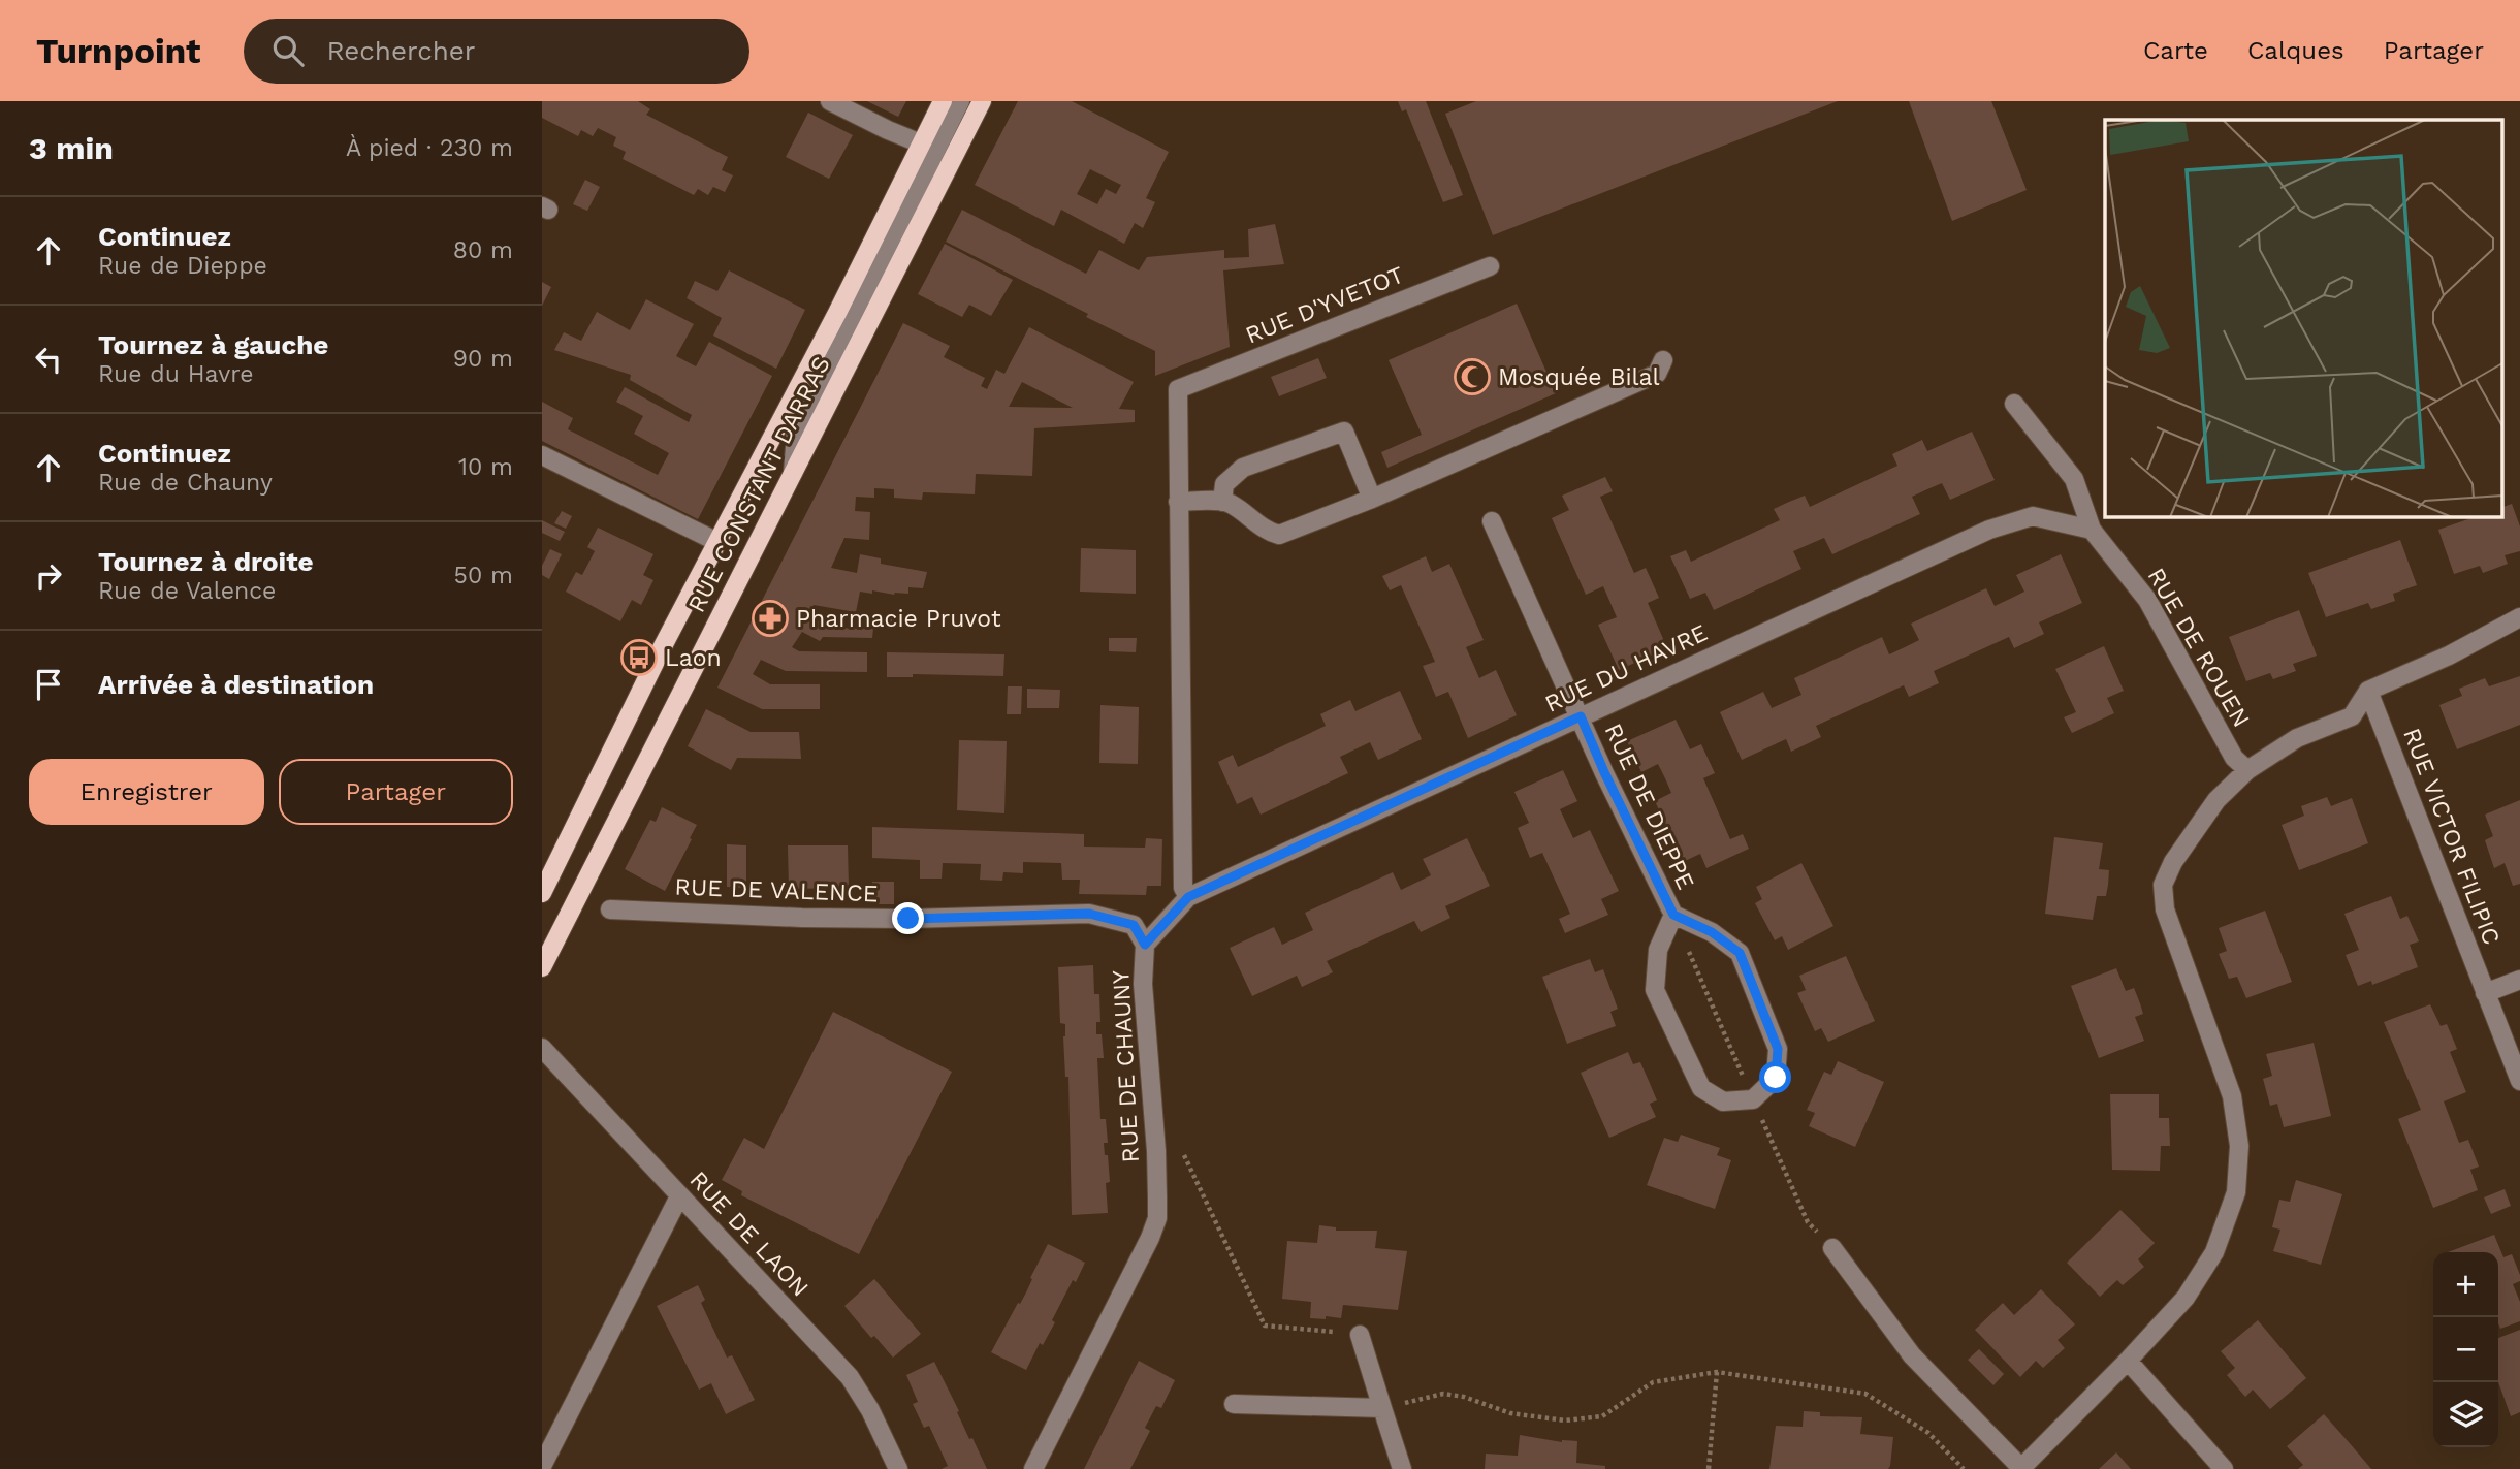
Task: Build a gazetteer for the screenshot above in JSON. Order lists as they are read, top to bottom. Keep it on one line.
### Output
{"streets":{"main road":["RUE CONSTANT DARRAS"],"street":["RUE D'YVETOT","RUE DE ROUEN","RUE DU HAVRE","RUE DE DIEPPE","RUE VICTOR FILIPIC","RUE DE VALENCE","RUE DE CHAUNY","RUE DE LAON"]},"crossings":[["RUE DE ROUEN","RUE DU HAVRE"],["RUE DU HAVRE","RUE DE DIEPPE"],["RUE DU HAVRE","RUE DE CHAUNY"],["RUE DE VALENCE","RUE DE CHAUNY"]],"places":{"mosque":["Mosquée Bilal"],"pharmacy":["Pharmacie Pruvot"],"bus stop":["Laon"]},"page":{"header":"Turnpoint","search":"Rechercher","nav":["Carte","Calques","Partager"],"heading":["3 min","À pied · 230 m"],"list":[["Continuez","Rue de Dieppe","80 m"],["Tournez à gauche","Rue du Havre","90 m"],["Continuez","Rue de Chauny","10 m"],["Tournez à droite","Rue de Valence","50 m"],"Arrivée à destination"],"buttons":["Enregistrer","Partager"],"map_buttons":["+","−"]}}
